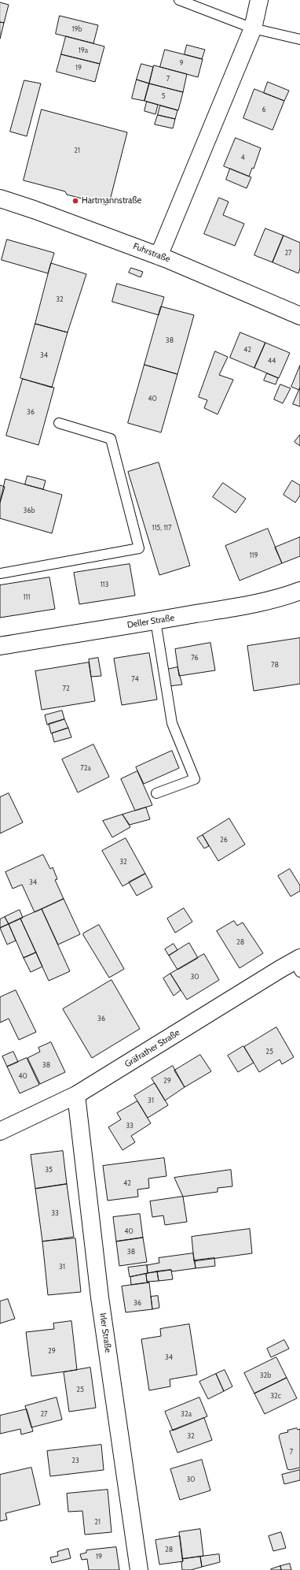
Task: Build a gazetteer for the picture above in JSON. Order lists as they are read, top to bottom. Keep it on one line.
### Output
{"streets":{"street":["Fuhrstraße","Deller Straße","Gräfrather Straße","Irler Straße"]},"crossings":[["Gräfrather Straße","Irler Straße"]],"places":["Hartmannstraße"],"house_numbers":["19b","19a","9","19","7","5","6","21","4","27","32","38","42","34","44","40","36","36b","115, 117","119","113","111","76","78","74","72","72a","26","32","34","28","30","36","25","38","40","29","31","33","35","42","33","40","38","31","36","29","34","32b","25","32c","27","32a","32","7","23","30","21","28","19"]}
